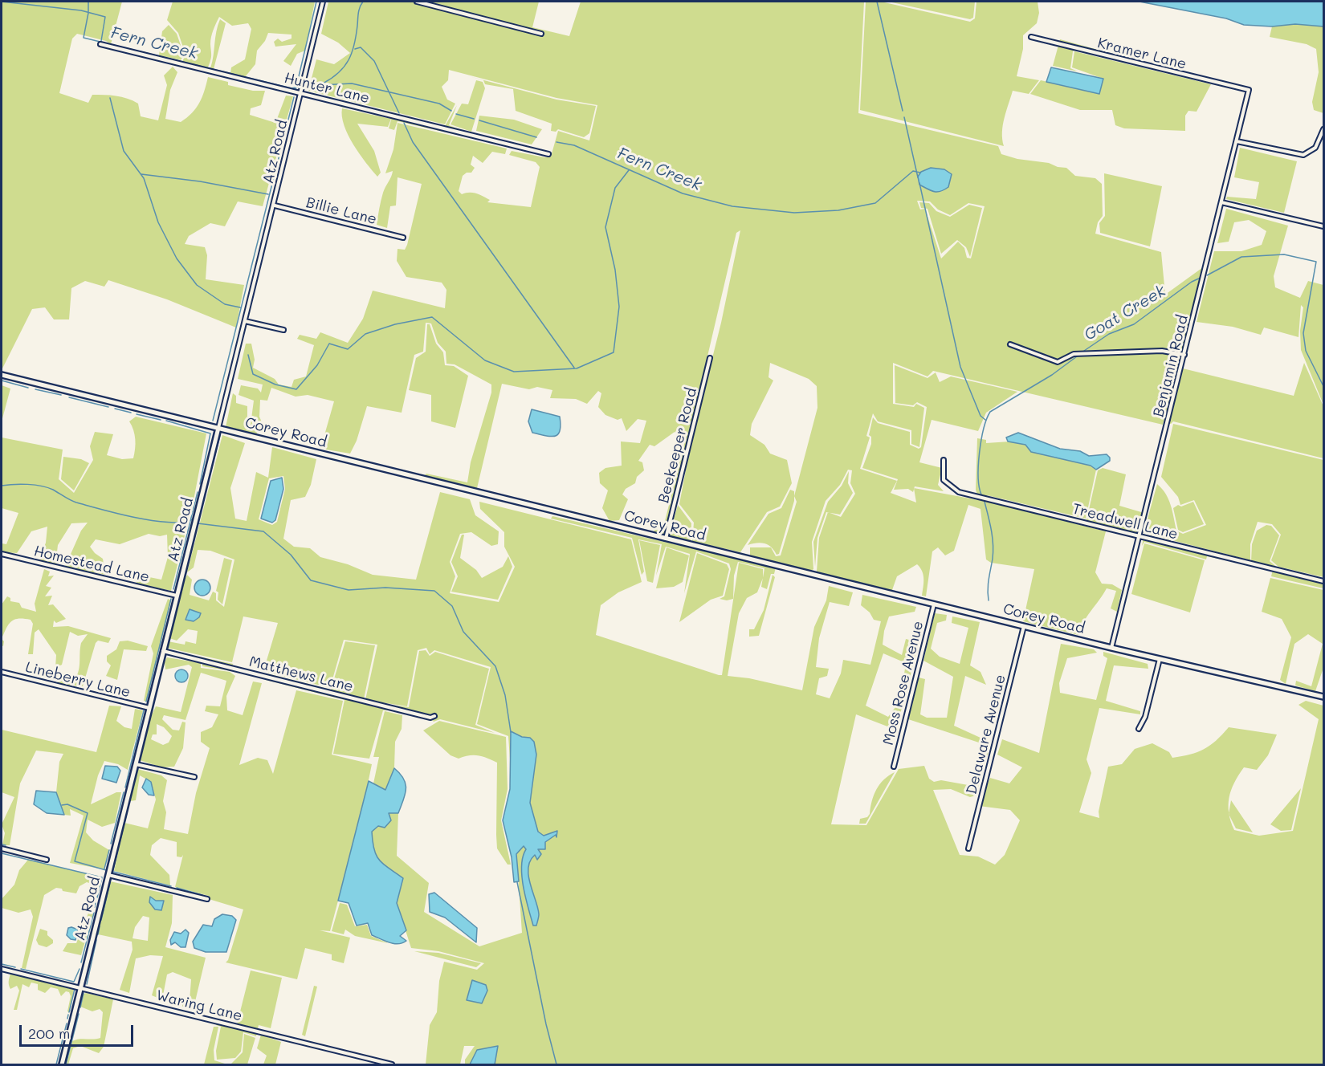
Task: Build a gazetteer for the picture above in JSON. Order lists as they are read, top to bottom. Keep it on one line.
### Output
{"streets":{"street":["Kramer Lane","Hunter Lane","Atz Road","Billie Lane","Benjamin Road","Corey Road","Beekeeper Road","Treadwell Lane","Homestead Lane","Matthews Lane","Lineberry Lane","Moss Rose Avenue","Delaware Avenue","Waring Lane"]},"crossings":[["Kramer Lane","Benjamin Road"],["Hunter Lane","Atz Road"],["Atz Road","Billie Lane"],["Atz Road","Corey Road"],["Atz Road","Homestead Lane"],["Atz Road","Matthews Lane"],["Atz Road","Lineberry Lane"],["Atz Road","Waring Lane"],["Benjamin Road","Corey Road"],["Benjamin Road","Treadwell Lane"],["Corey Road","Beekeeper Road"],["Corey Road","Moss Rose Avenue"],["Corey Road","Delaware Avenue"]],"water":["Fern Creek","Goat Creek"],"scale_bar":"200 m"}
